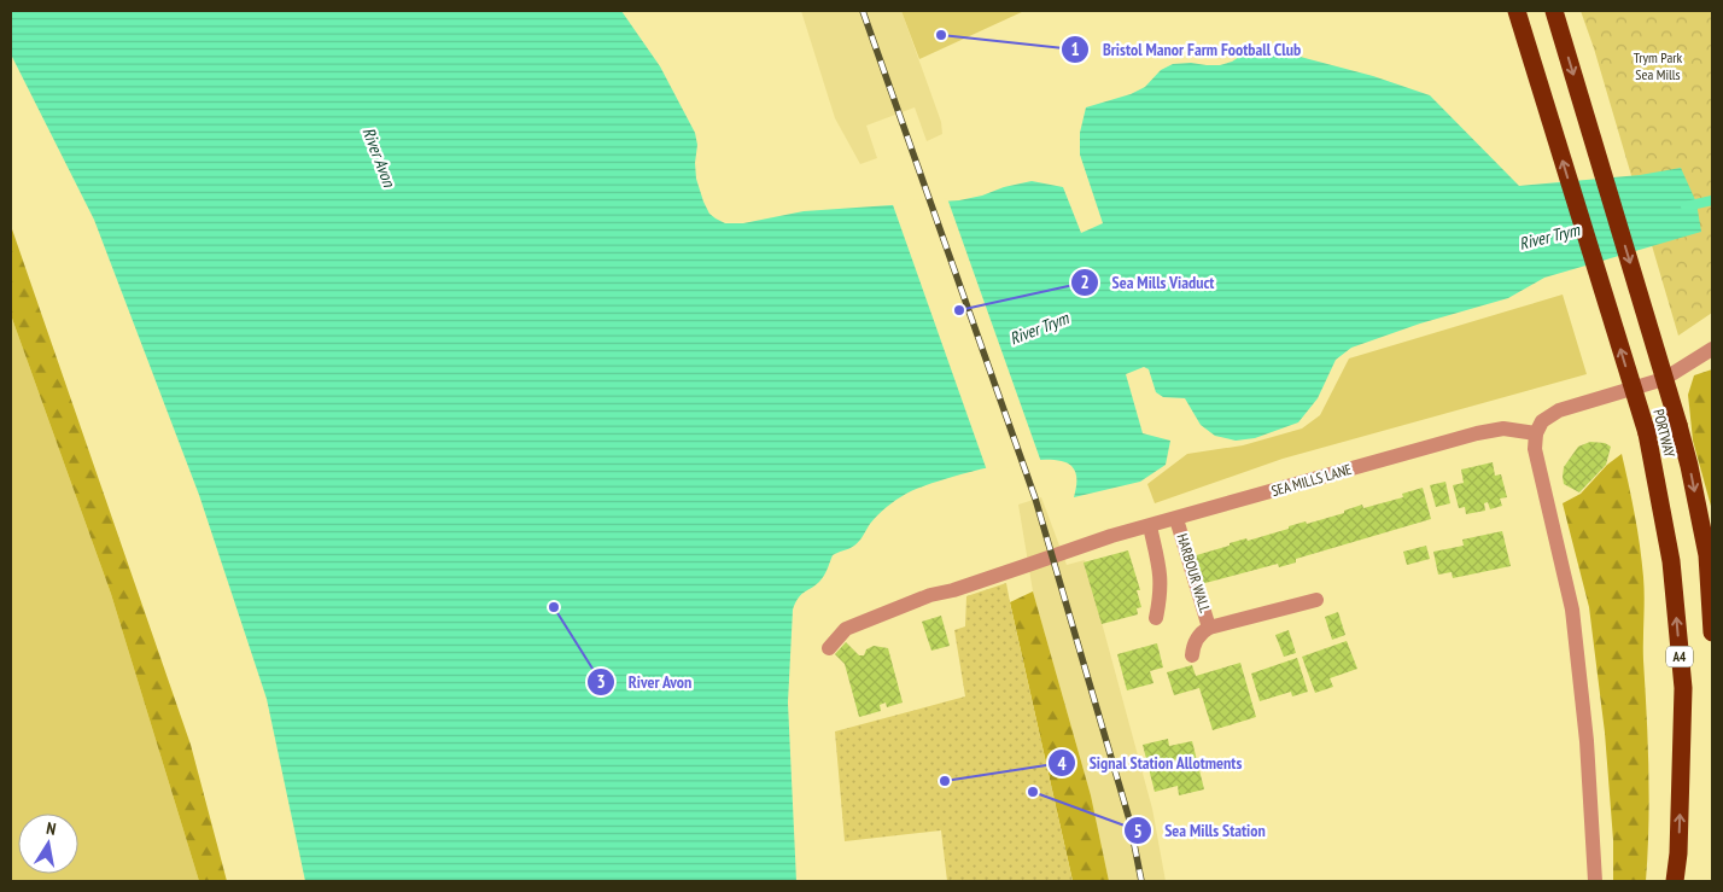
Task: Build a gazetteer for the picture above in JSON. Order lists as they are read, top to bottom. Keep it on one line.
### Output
{"streets":{"highway":["PORTWAY","A4"],"street":["SEA MILLS LANE","HARBOUR WALL"]},"crossings":[["SEA MILLS LANE","HARBOUR WALL"]],"water":["River Avon","River Trym"],"parks":["Trym Park Sea Mills"],"places":["Bristol Manor Farm Football Club","Sea Mills Viaduct","River Avon","Signal Station Allotments","Sea Mills Station"],"north":"top"}
